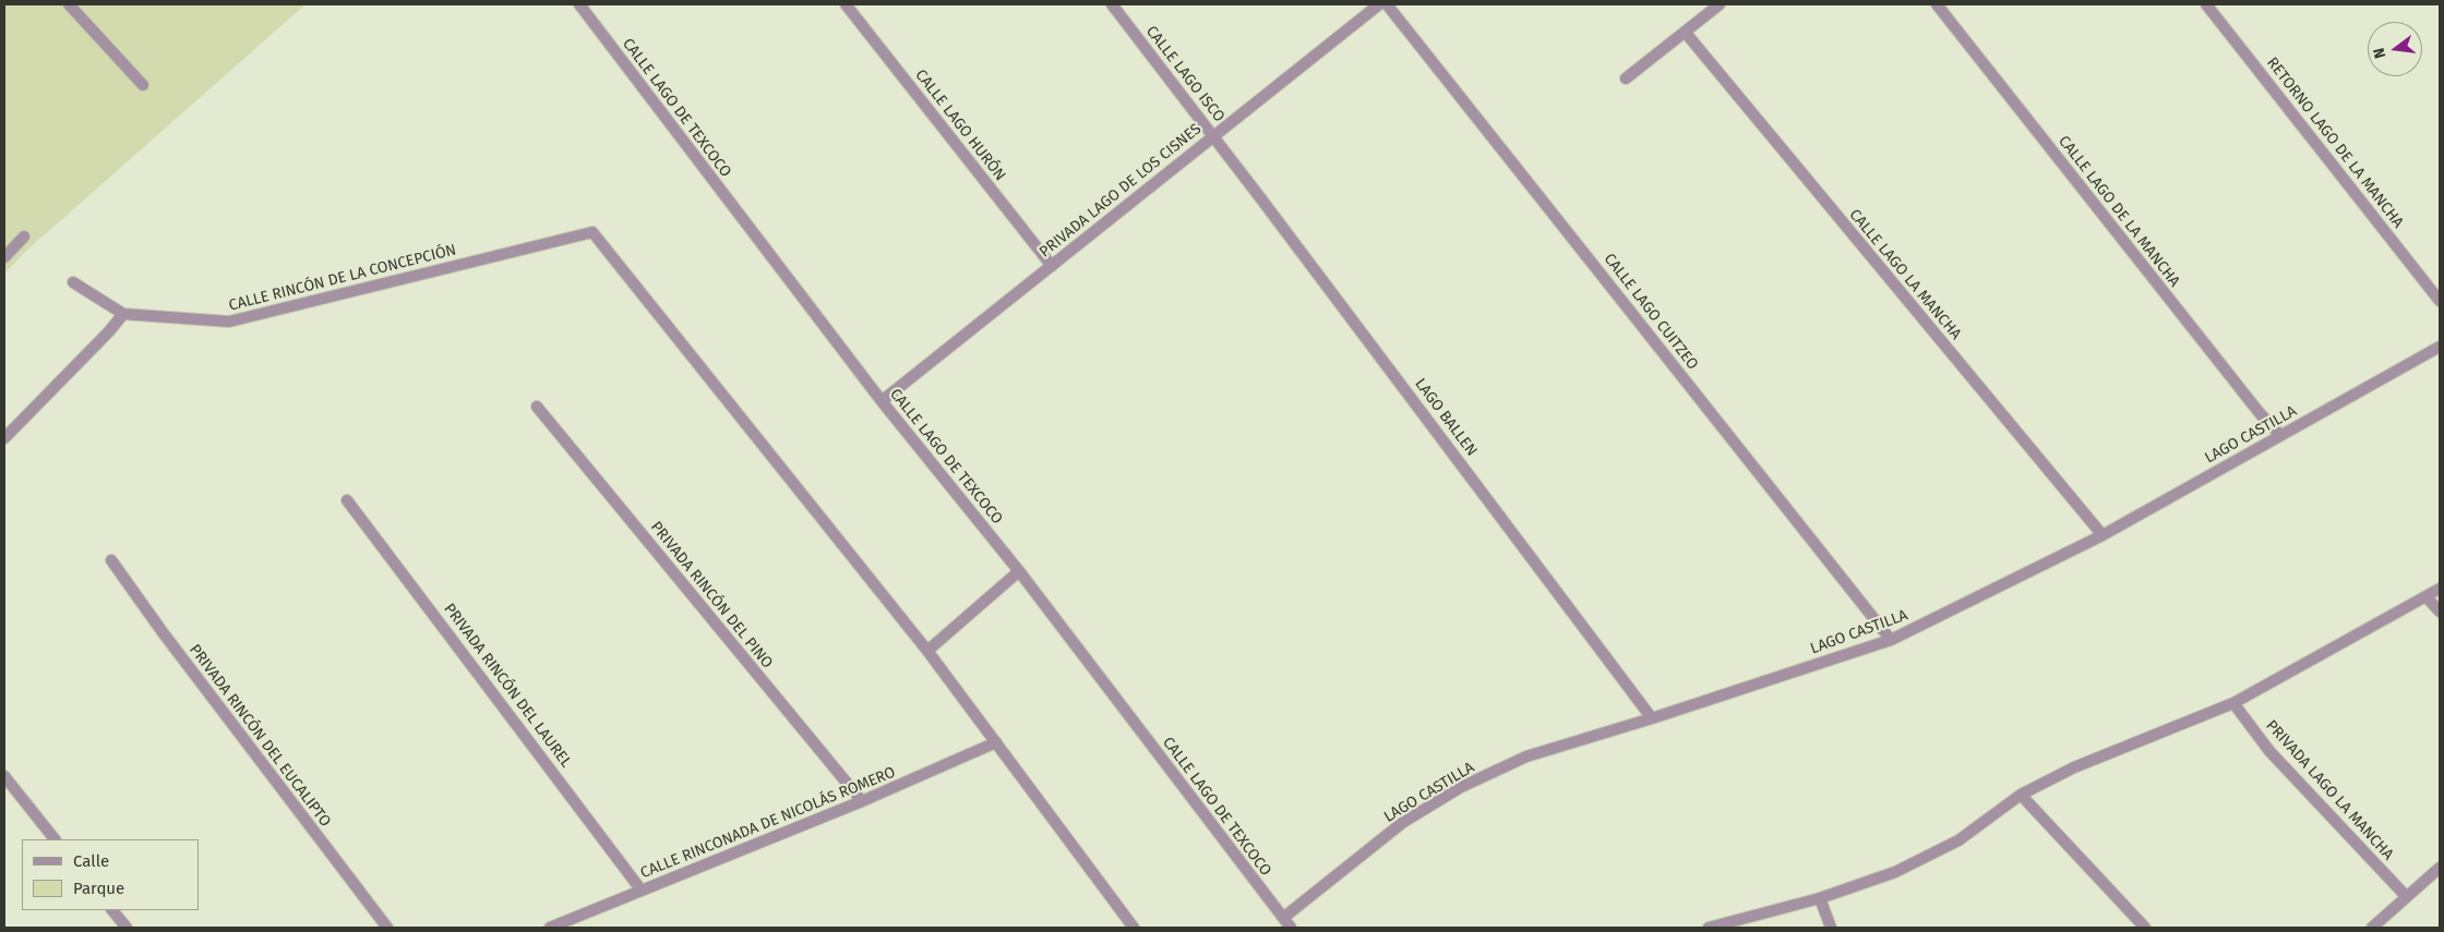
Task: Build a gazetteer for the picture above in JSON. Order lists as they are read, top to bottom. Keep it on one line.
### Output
{"streets":{"street":["CALLE LAGO ISCO","CALLE LAGO DE TEXCOCO","CALLE LAGO HURÓN","RETORNO LAGO DE LA MANCHA","PRIVADA LAGO DE LOS CISNES","CALLE LAGO DE LA MANCHA","CALLE LAGO LA MANCHA","CALLE RINCÓN DE LA CONCEPCIÓN","CALLE LAGO CUITZEO","LAGO BALLEN","LAGO CASTILLA","PRIVADA RINCÓN DEL PINO","PRIVADA RINCÓN DEL LAUREL","PRIVADA RINCÓN DEL EUCALIPTO","PRIVADA LAGO LA MANCHA","CALLE RINCONADA DE NICOLÁS ROMERO"]},"crossings":[["CALLE LAGO ISCO","PRIVADA LAGO DE LOS CISNES"],["CALLE LAGO ISCO","LAGO BALLEN"],["CALLE LAGO DE TEXCOCO","PRIVADA LAGO DE LOS CISNES"],["CALLE LAGO DE TEXCOCO","LAGO CASTILLA"],["CALLE LAGO HURÓN","PRIVADA LAGO DE LOS CISNES"],["PRIVADA LAGO DE LOS CISNES","LAGO BALLEN"],["CALLE LAGO DE LA MANCHA","LAGO CASTILLA"],["CALLE LAGO LA MANCHA","LAGO CASTILLA"],["CALLE LAGO CUITZEO","LAGO CASTILLA"],["LAGO BALLEN","LAGO CASTILLA"],["PRIVADA RINCÓN DEL PINO","CALLE RINCONADA DE NICOLÁS ROMERO"],["PRIVADA RINCÓN DEL LAUREL","CALLE RINCONADA DE NICOLÁS ROMERO"]],"legend":["Calle","Parque"],"north":"left"}
